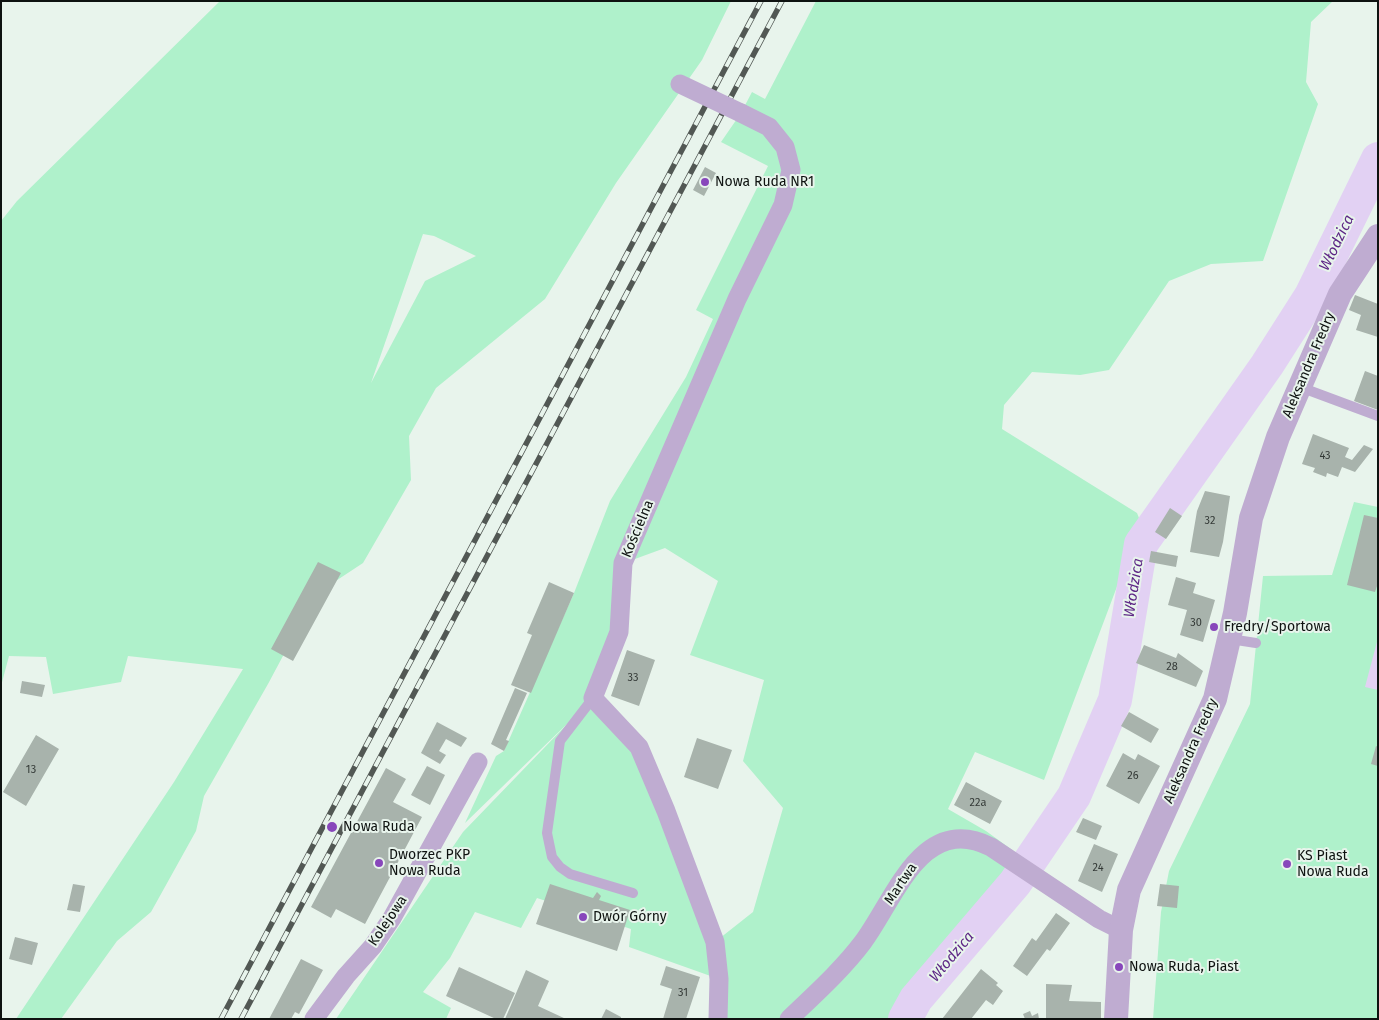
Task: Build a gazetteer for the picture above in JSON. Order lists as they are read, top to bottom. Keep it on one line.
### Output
{"streets":{"street":["Aleksandra Fredry","Kościelna","Martwa","Kolejowa"]},"crossings":[["Aleksandra Fredry","Martwa"]],"water":["Włodzica"],"places":["Nowa Ruda NR1","Fredry/Sportowa","Nowa Ruda","Dworzec PKP Nowa Ruda","KS Piast Nowa Ruda","Dwór Górny","Nowa Ruda, Piast"],"house_numbers":["43","32","30","28","33","13","26","22a","24","31"]}
